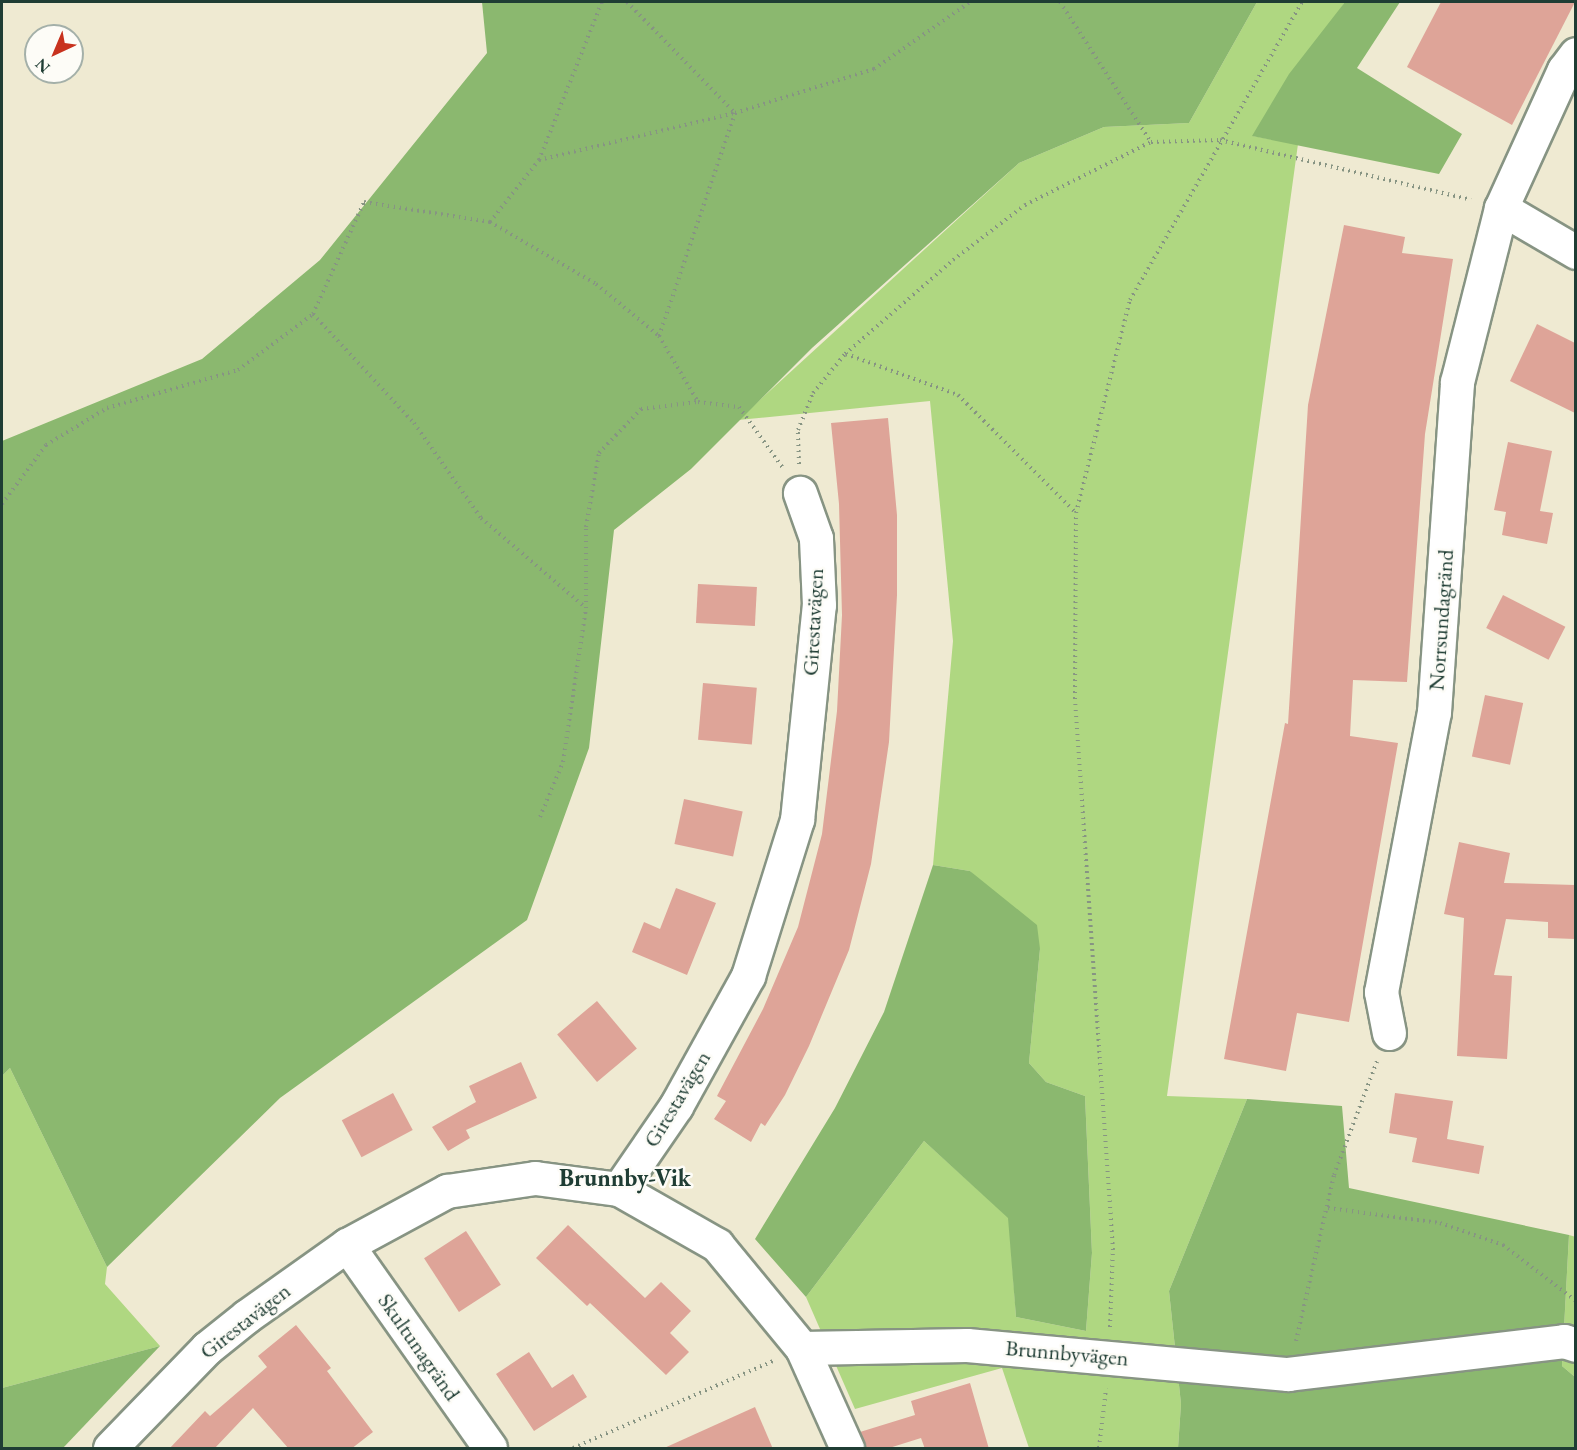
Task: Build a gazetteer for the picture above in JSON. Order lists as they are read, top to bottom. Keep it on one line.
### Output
{"streets":{"street":["Norrsundagränd","Girestavägen","Skultunagränd","Brunnbyvägen"]},"crossings":[["Girestavägen","Skultunagränd"]],"districts":["Brunnby-Vik"],"north":"bottom left"}
